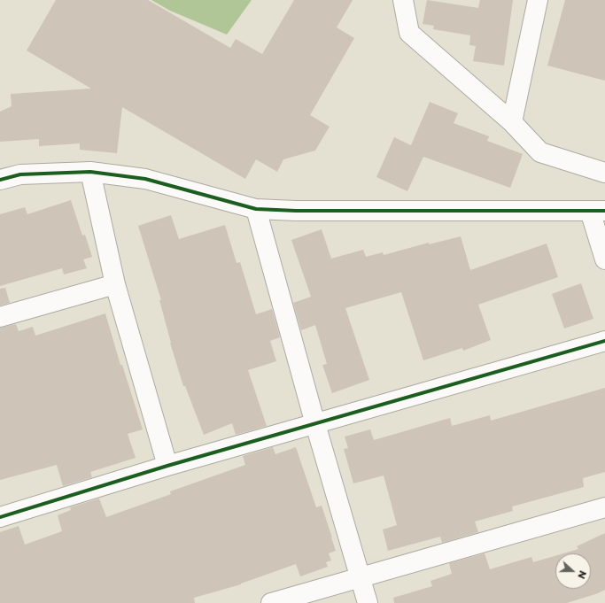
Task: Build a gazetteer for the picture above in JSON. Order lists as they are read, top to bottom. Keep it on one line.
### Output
{"north":"right"}
